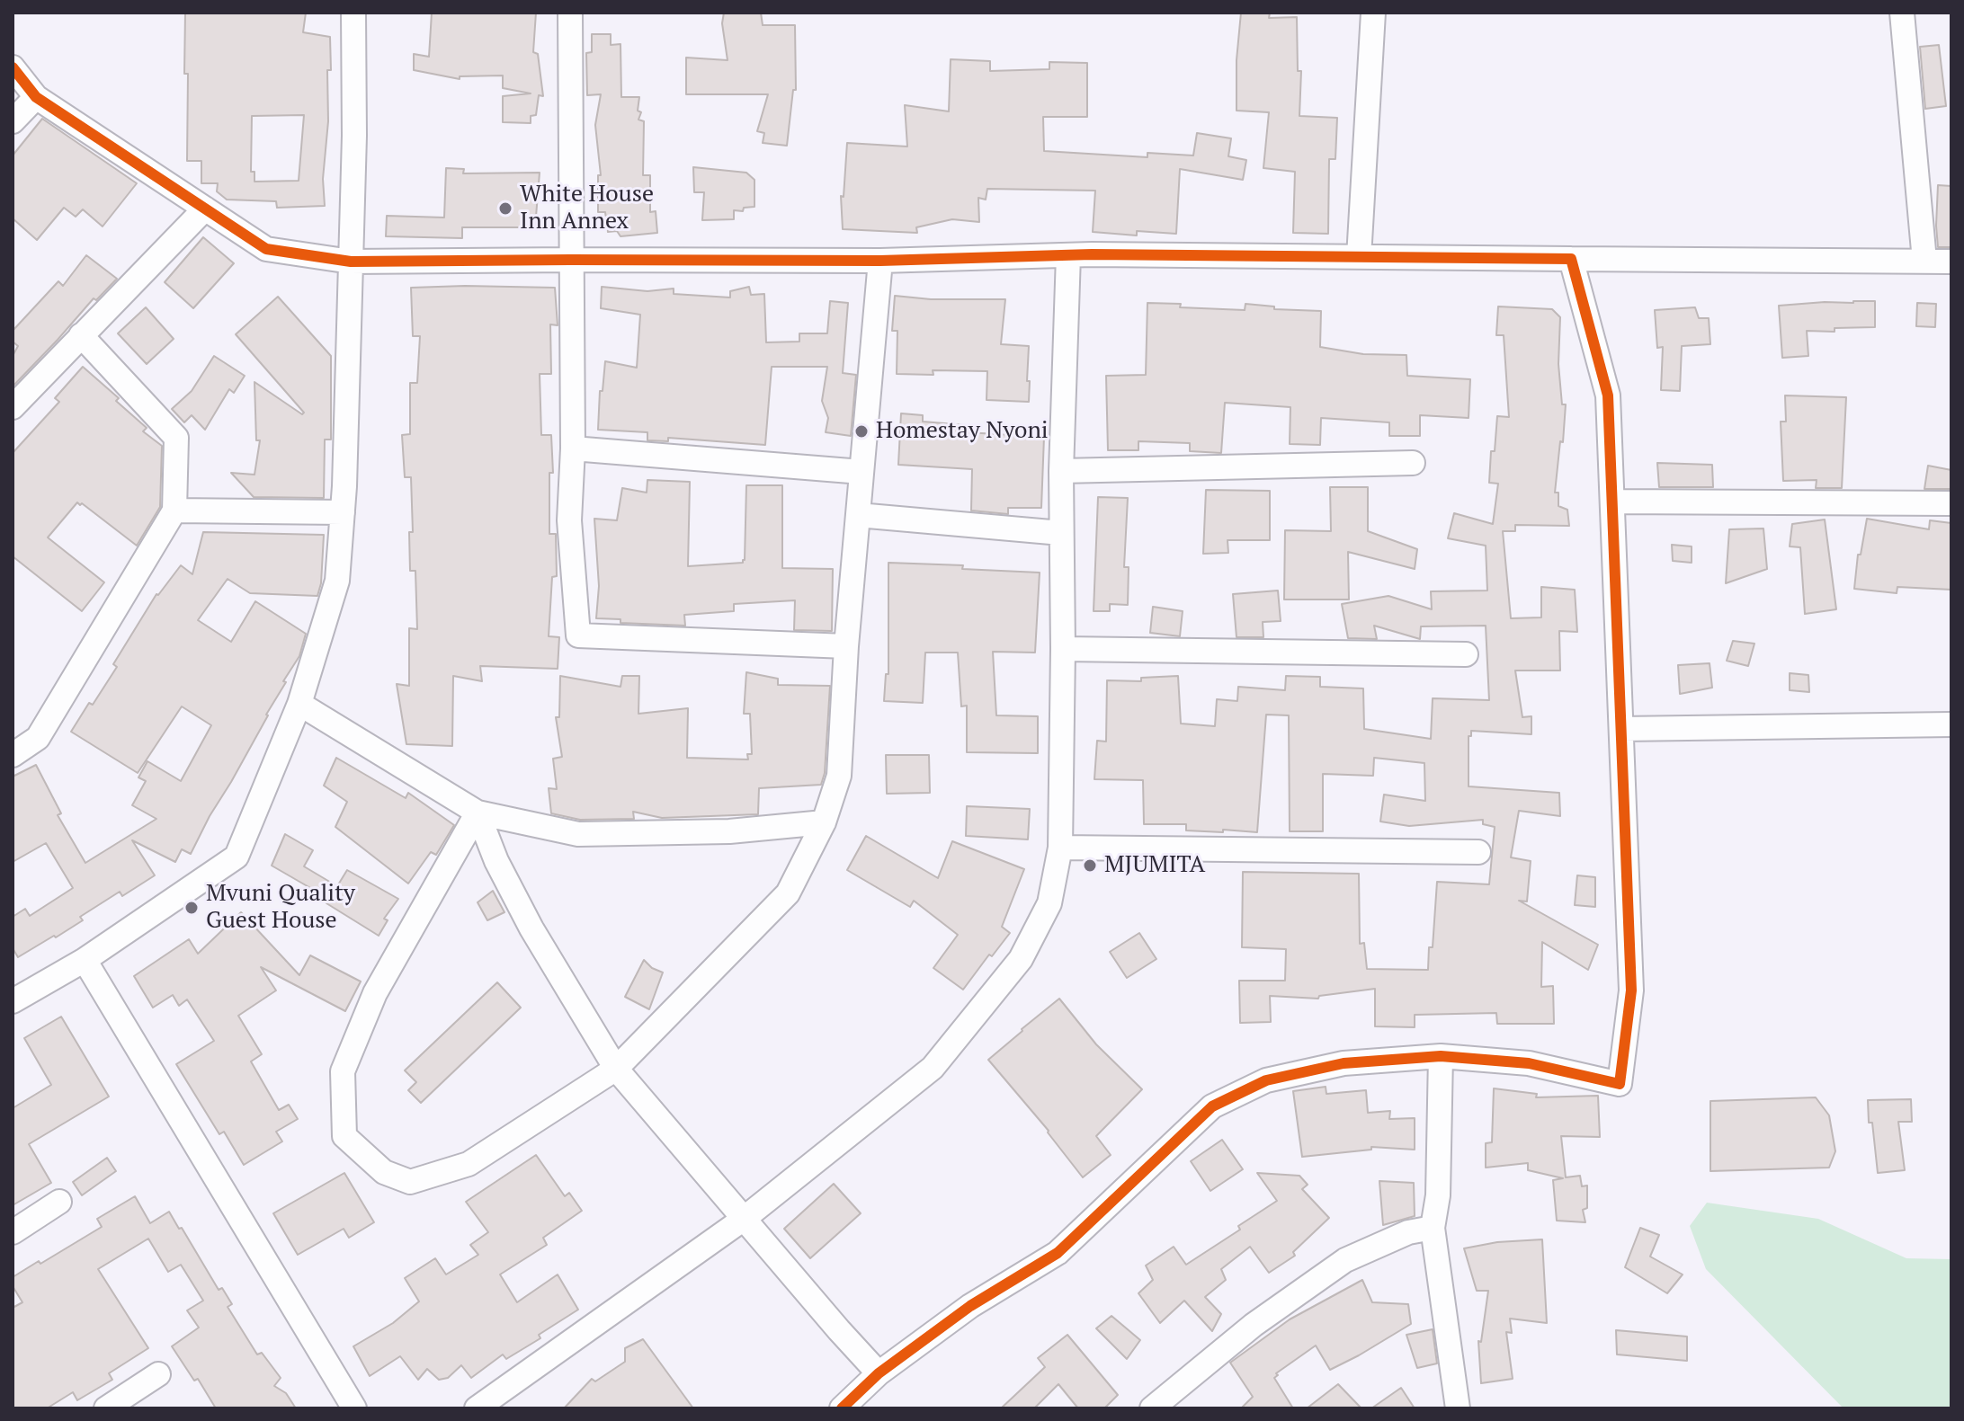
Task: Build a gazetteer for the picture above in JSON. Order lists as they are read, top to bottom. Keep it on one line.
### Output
{"places":["White House Inn Annex","Homestay Nyoni","MJUMITA","Mvuni Quality Guest House"]}
